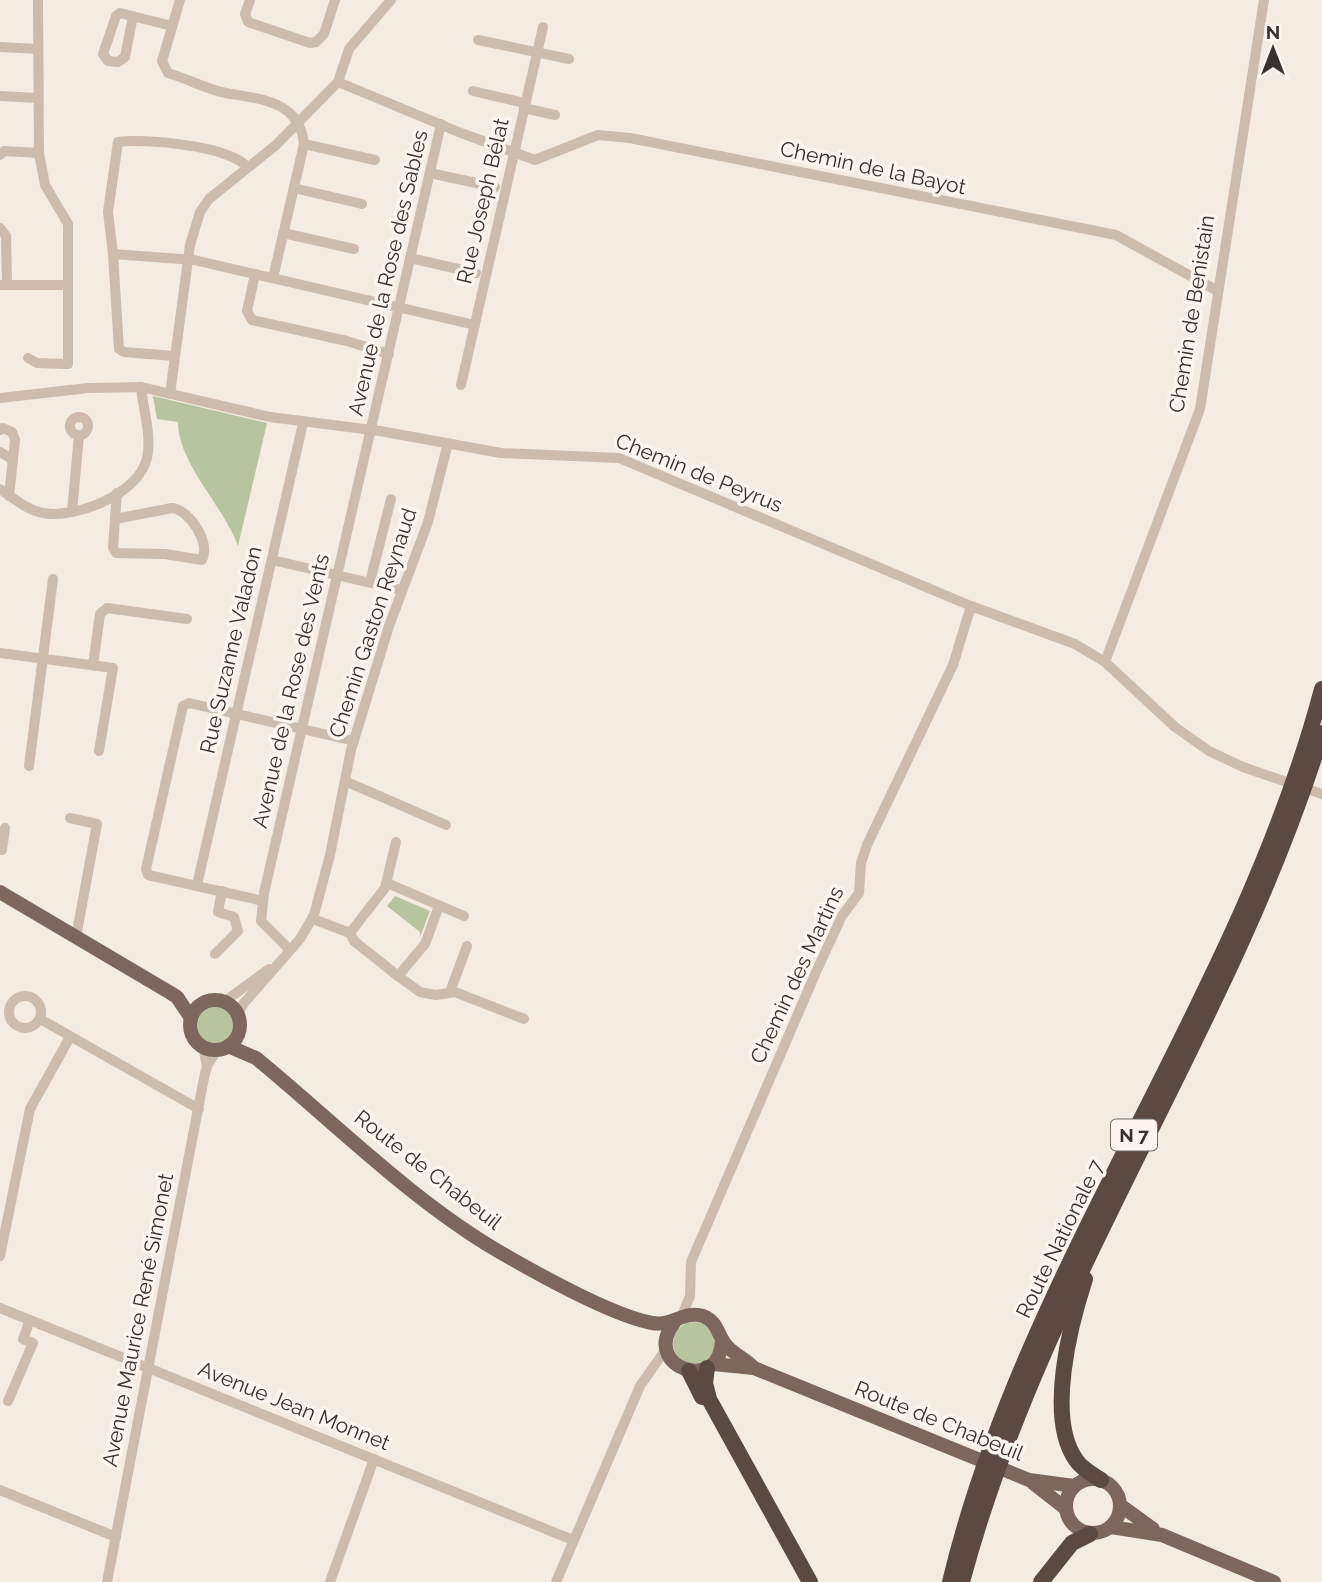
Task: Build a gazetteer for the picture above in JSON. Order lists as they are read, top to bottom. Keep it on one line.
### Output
{"streets":{"highway":["N 7","Route Nationale 7"],"main road":["Route de Chabeuil"],"street":["Chemin de la Bayot","Rue Joseph Bélat","Avenue de la Rose des Sables","Chemin de Benistain","Chemin de Peyrus","Chemin Gaston Reynaud","Rue Suzanne Valadon","Avenue de la Rose des Vents","Chemin des Martins","Avenue Maurice René Simonet","Avenue Jean Monnet"]},"crossings":[["Chemin de la Bayot","Rue Joseph Bélat"],["Chemin de la Bayot","Avenue de la Rose des Sables"],["Chemin de la Bayot","Chemin de Benistain"],["Avenue de la Rose des Sables","Chemin de Peyrus"],["Avenue de la Rose des Sables","Avenue de la Rose des Vents"],["Chemin de Benistain","Chemin de Peyrus"],["Chemin de Peyrus","Chemin Gaston Reynaud"],["Chemin de Peyrus","Rue Suzanne Valadon"],["Chemin de Peyrus","Avenue de la Rose des Vents"],["Chemin de Peyrus","Chemin des Martins"],["Chemin Gaston Reynaud","Avenue de la Rose des Vents"],["Chemin Gaston Reynaud","Route de Chabeuil"],["Chemin Gaston Reynaud","Avenue Maurice René Simonet"],["Route de Chabeuil","Avenue Maurice René Simonet"],["Avenue Maurice René Simonet","Avenue Jean Monnet"]],"north":"top"}
